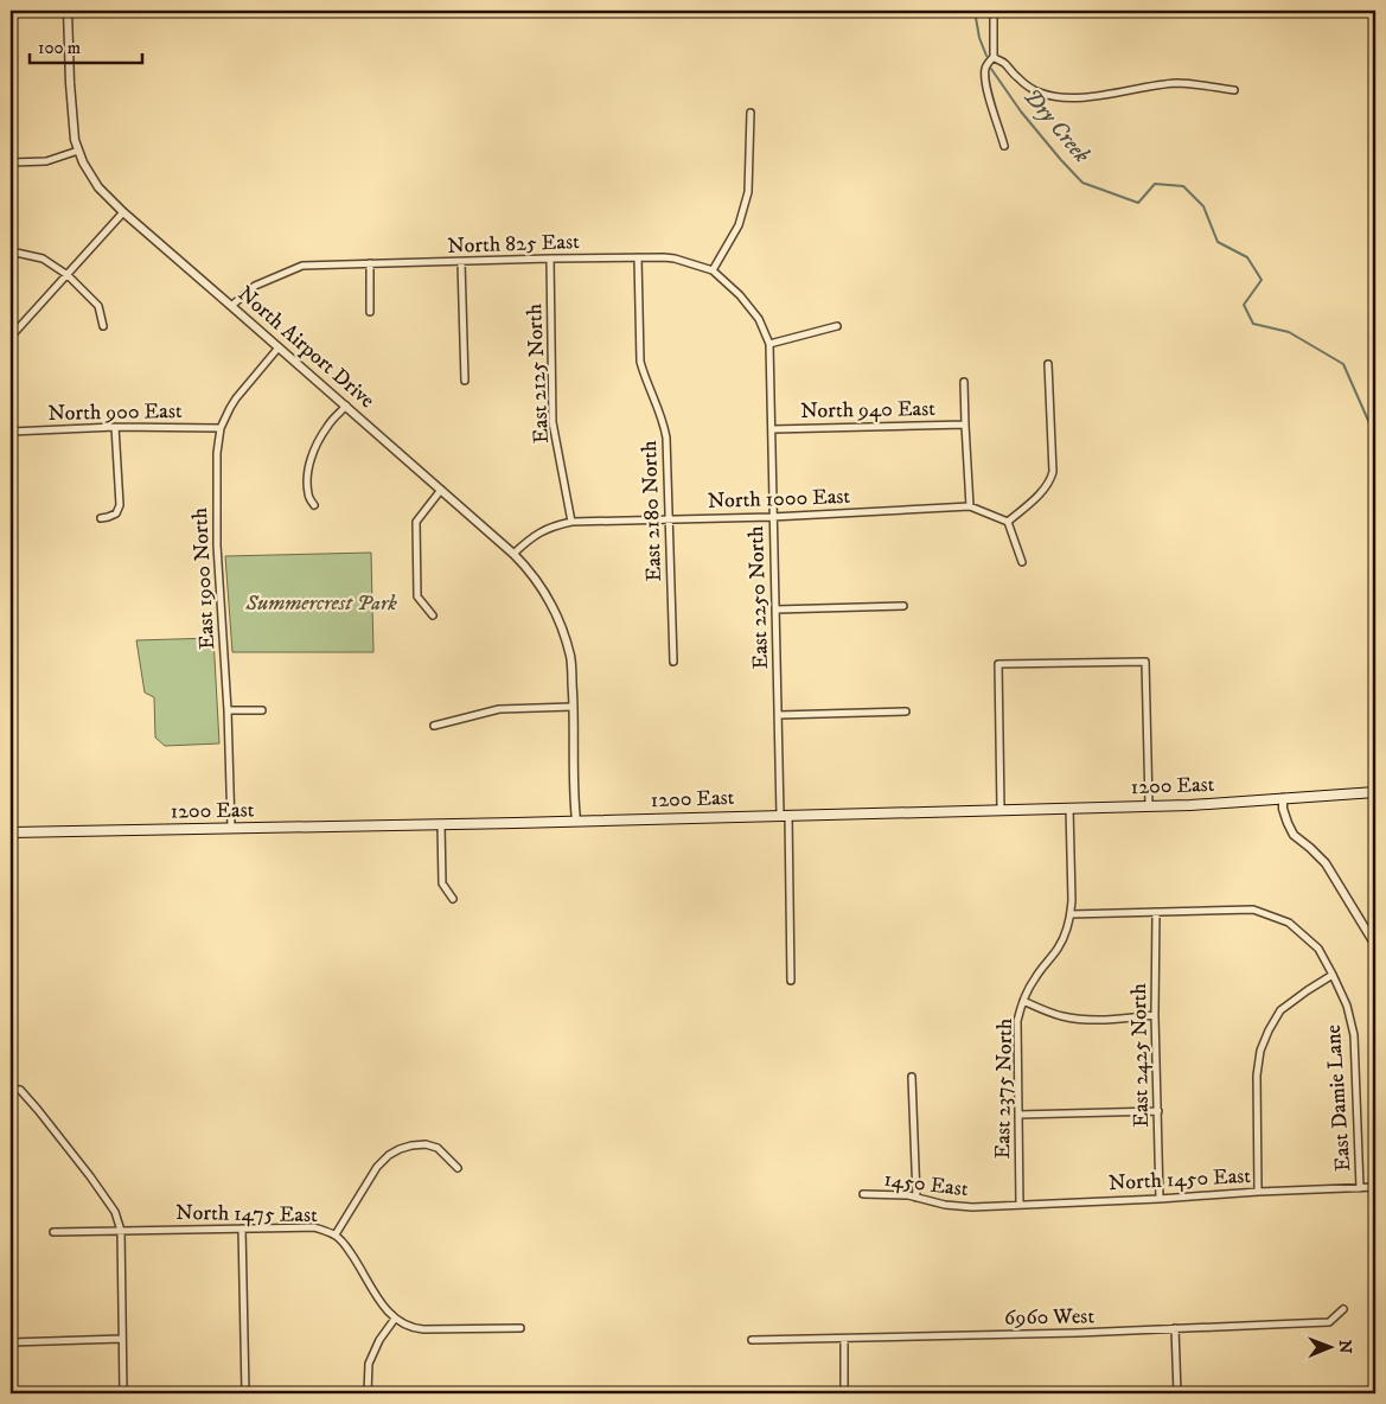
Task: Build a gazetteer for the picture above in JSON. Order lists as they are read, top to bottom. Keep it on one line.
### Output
{"streets":{"main road":["1200 East"],"street":["North 825 East","North Airport Drive","East 2125 North","North 940 East","North 900 East","North 1000 East","East 2180 North","East 1900 North","East 2250 North","East 2425 North","East 2375 North","East Damie Lane","North 1450 East","1450 East","North 1475 East","6960 West"]},"crossings":[["North 825 East","North Airport Drive"],["North 825 East","East 2125 North"],["North 825 East","East 2180 North"],["North 825 East","East 2250 North"],["North Airport Drive","North 1000 East"],["North Airport Drive","East 1900 North"],["North Airport Drive","1200 East"],["East 2125 North","North 1000 East"],["North 940 East","East 2250 North"],["North 900 East","East 1900 North"],["North 1000 East","East 2180 North"],["North 1000 East","East 2250 North"],["East 1900 North","1200 East"],["East 2250 North","1200 East"],["1200 East","East 2375 North"],["East 2425 North","East Damie Lane"],["East 2425 North","North 1450 East"],["East 2375 North","East Damie Lane"],["East 2375 North","North 1450 East"],["East Damie Lane","North 1450 East"],["North 1450 East","1450 East"]],"water":["Dry Creek"],"parks":["Summercrest Park"],"scale_bar":"100 m","north":"right"}
